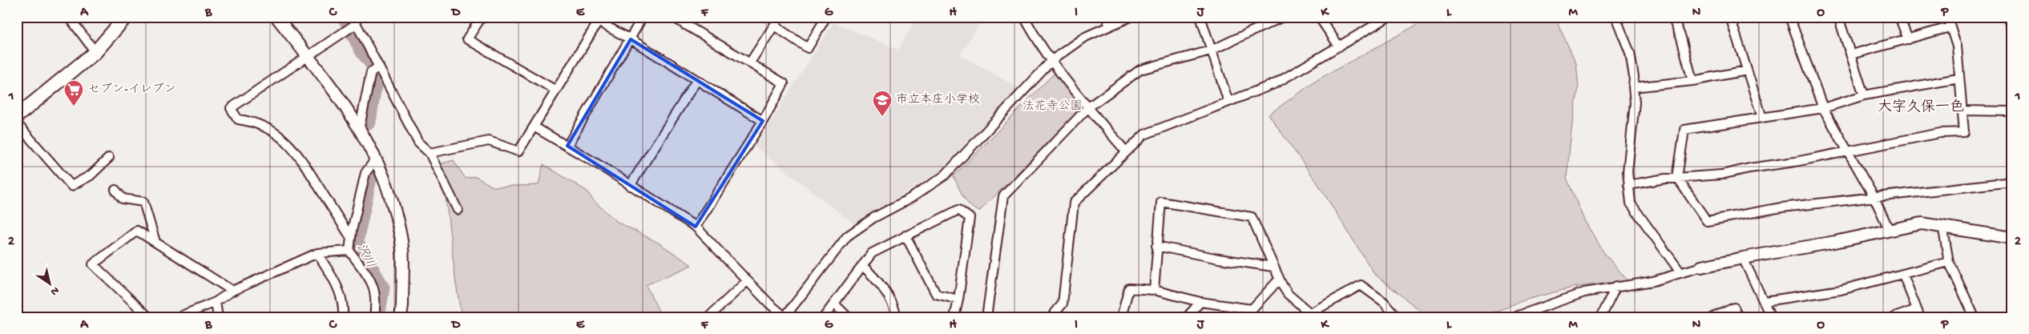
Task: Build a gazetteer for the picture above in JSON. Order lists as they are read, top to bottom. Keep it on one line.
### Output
{"districts":["大字久保一色"],"water":["沢川"],"parks":["法花寺公園"],"places":{"supermarket":["セブン-イレブン"],"school or university":["市立本庄小学校"]},"north":"bottom right","grid":{"columns":["A","B","C","D","E","F","G","H","I","J","K","L","M","N","O","P"],"rows":["1","2"]}}
